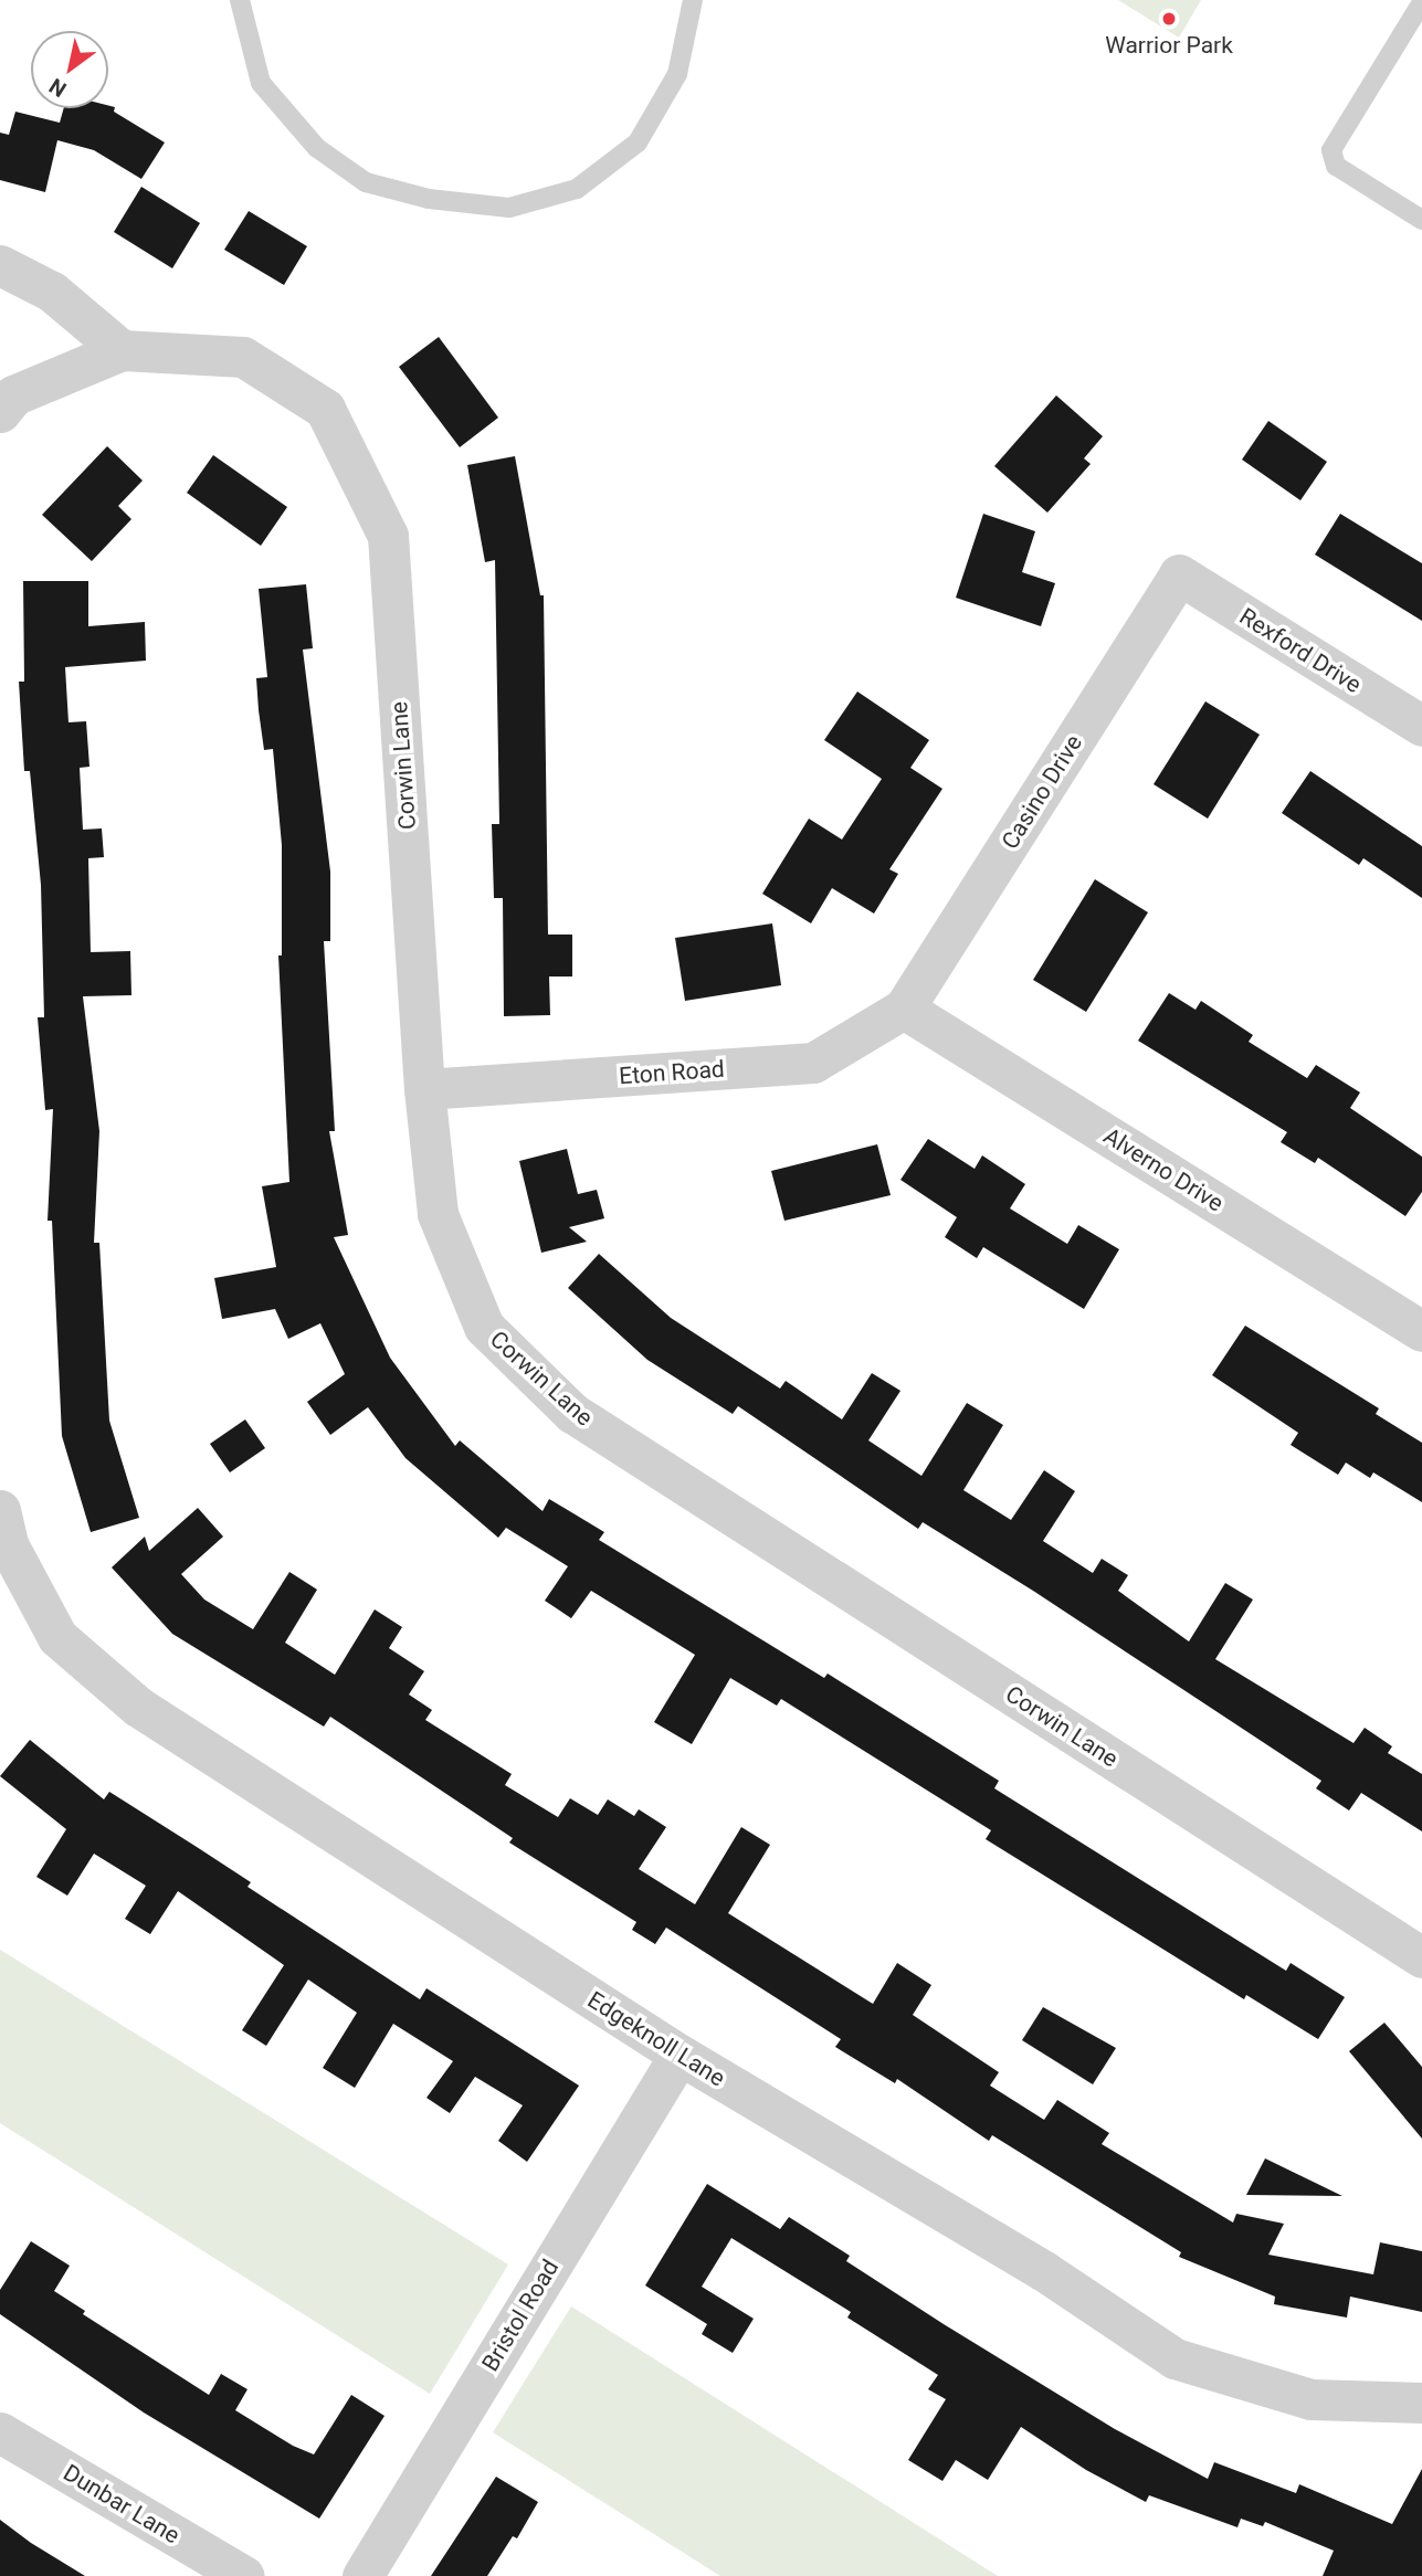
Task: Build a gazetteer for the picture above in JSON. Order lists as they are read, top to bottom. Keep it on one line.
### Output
{"streets":{"street":["Rexford Drive","Corwin Lane","Casino Drive","Eton Road","Alverno Drive","Edgeknoll Lane","Bristol Road","Dunbar Lane"]},"crossings":[["Rexford Drive","Casino Drive"],["Corwin Lane","Eton Road"],["Casino Drive","Eton Road"],["Casino Drive","Alverno Drive"],["Eton Road","Alverno Drive"],["Edgeknoll Lane","Bristol Road"]],"places":["Warrior Park"],"north":"bottom left"}
